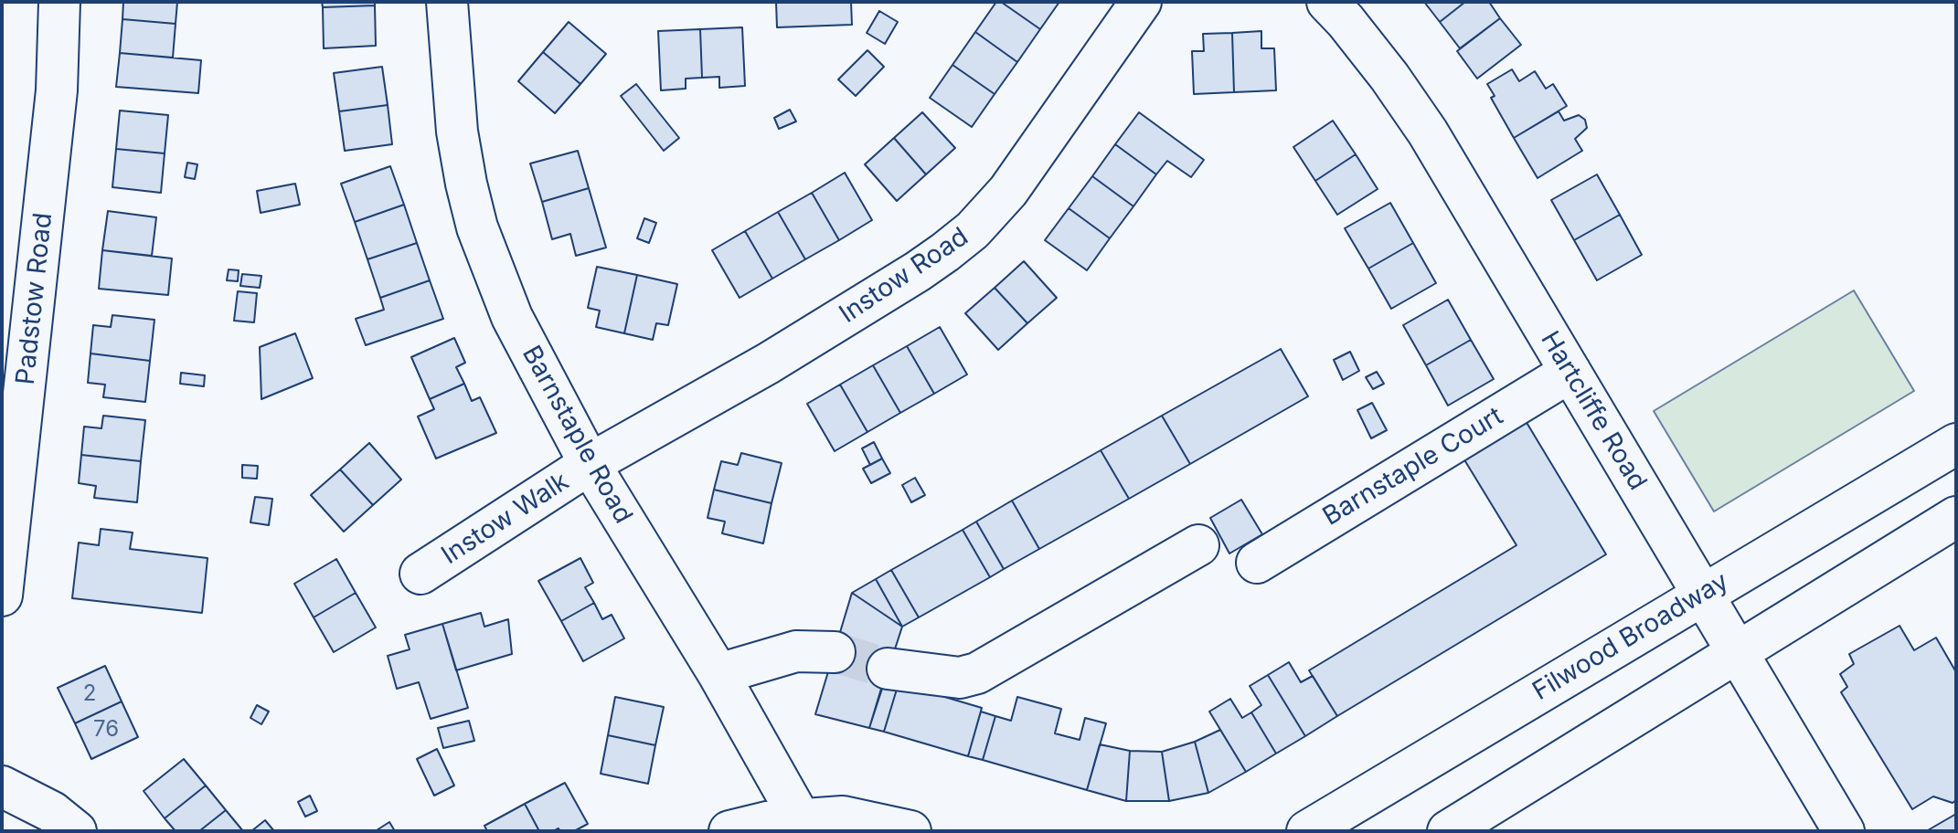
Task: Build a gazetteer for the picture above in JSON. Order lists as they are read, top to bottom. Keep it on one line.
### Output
{"streets":{"street":["Instow Road","Padstow Road","Hartcliffe Road","Barnstaple Road","Barnstaple Court","Instow Walk","Filwood Broadway"]},"crossings":[["Instow Road","Barnstaple Road"],["Instow Road","Instow Walk"],["Hartcliffe Road","Barnstaple Court"],["Hartcliffe Road","Filwood Broadway"],["Barnstaple Road","Instow Walk"]],"house_numbers":["2","76"]}
